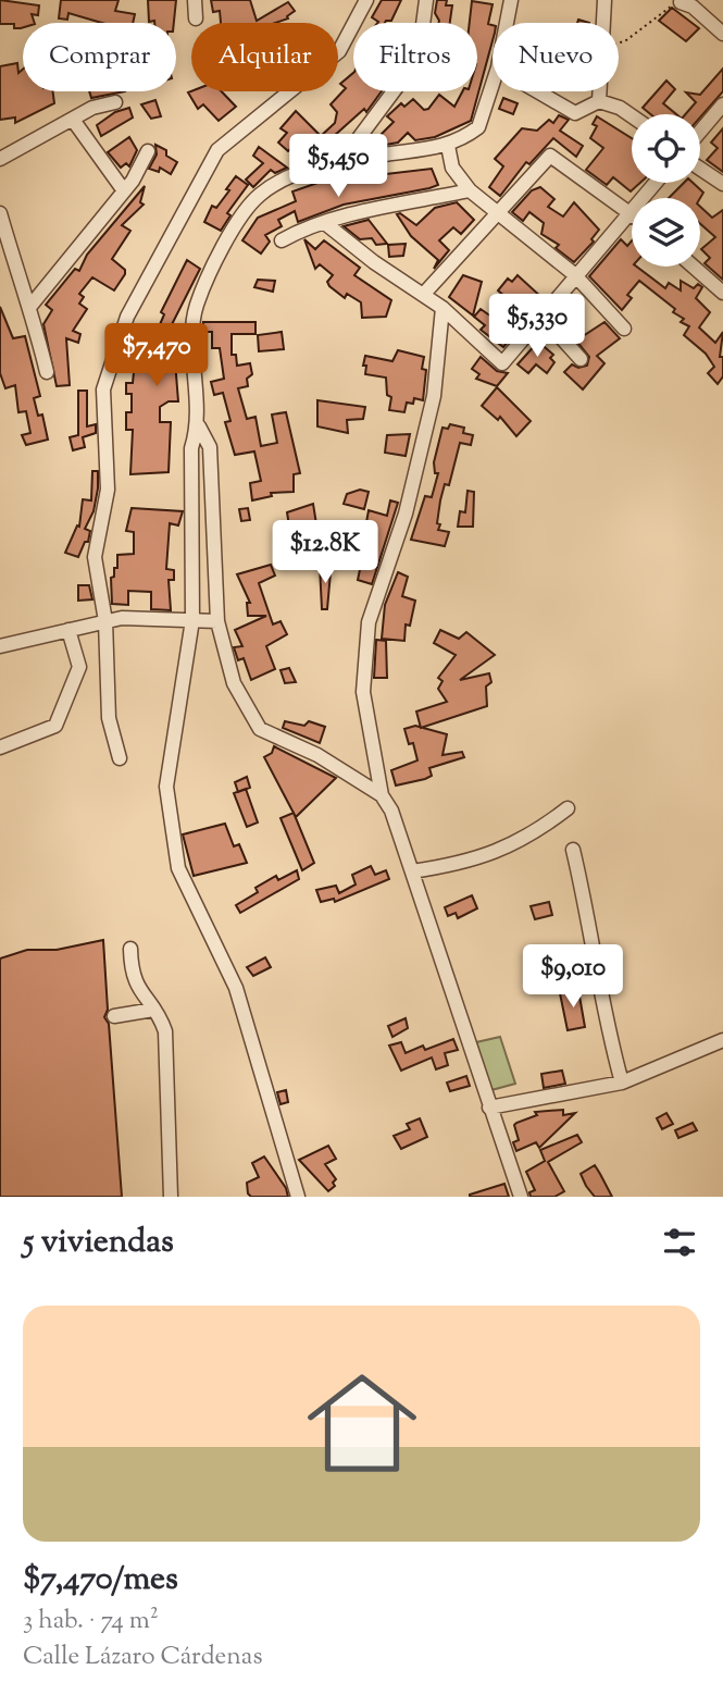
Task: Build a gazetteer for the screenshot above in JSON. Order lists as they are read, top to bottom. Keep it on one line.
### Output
{"page":{"chip":["Comprar","Alquilar","Filtros","Nuevo"],"price":["$5,450","$5,330","$7,470","$12.8K","$9,010"],"heading":"5 viviendas","list":[{"name":"$7,470/mes","note":"3 hab. · 74 m² · Calle Lázaro Cárdenas"}]}}
